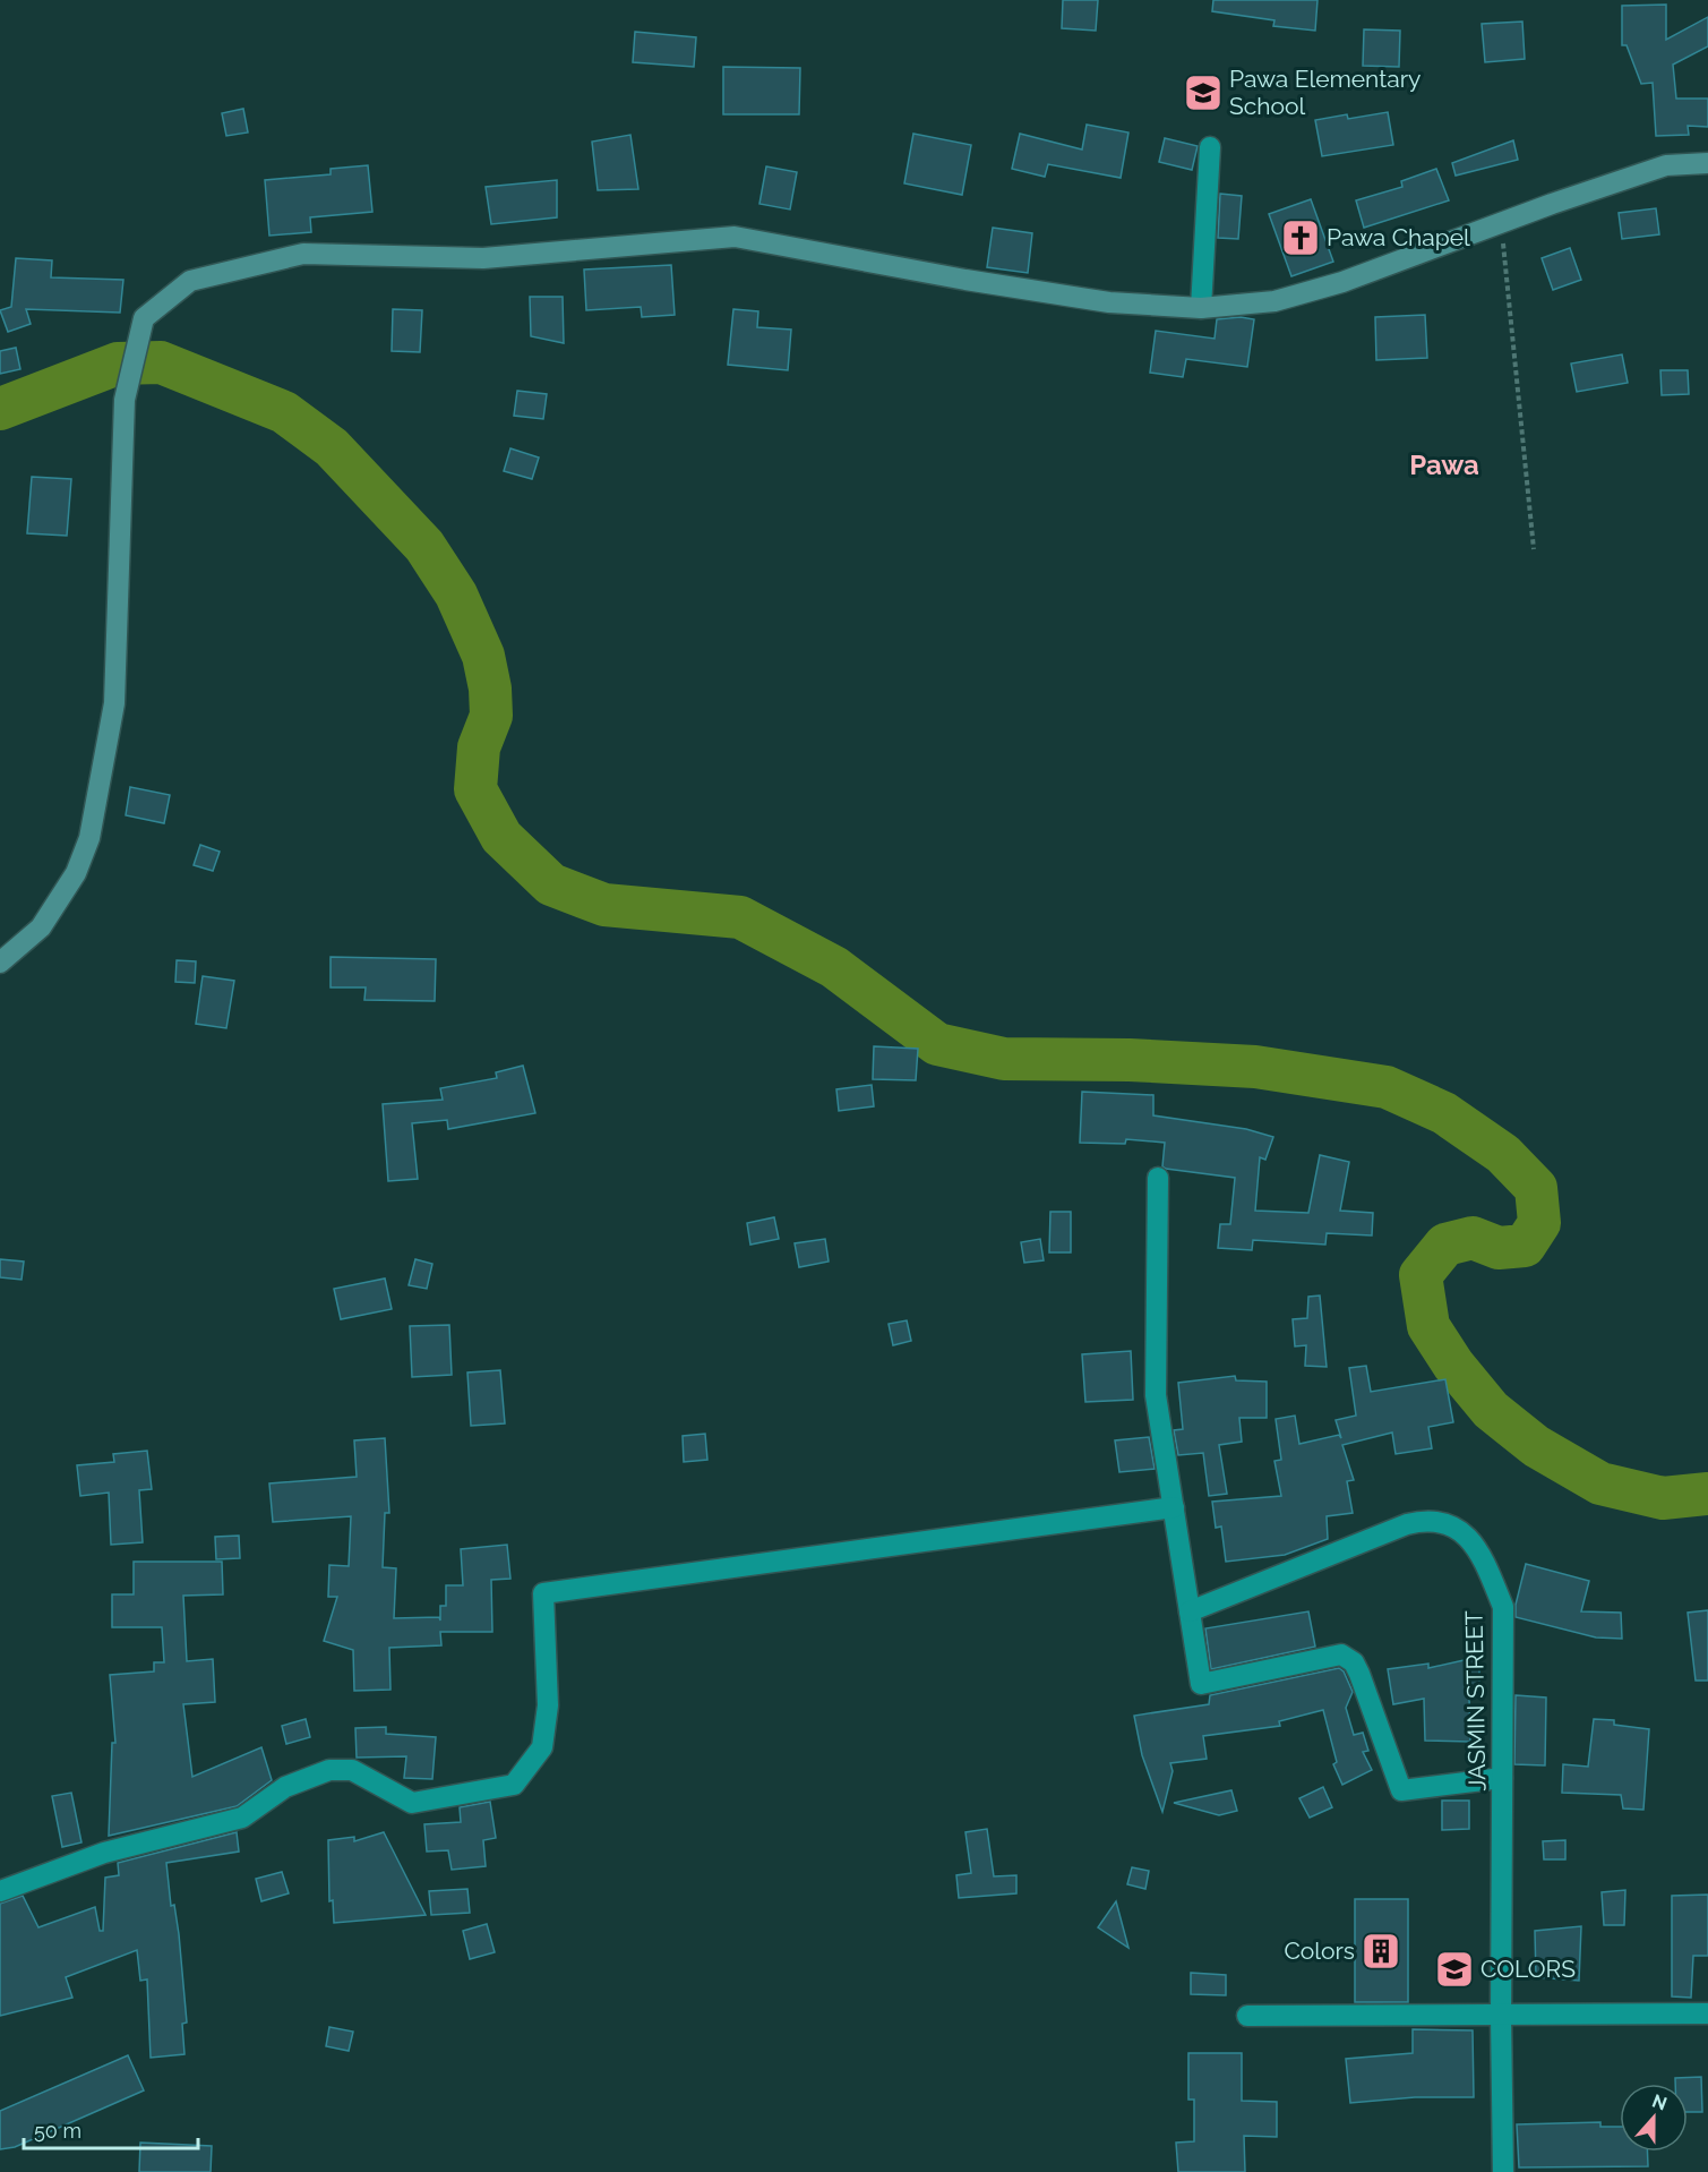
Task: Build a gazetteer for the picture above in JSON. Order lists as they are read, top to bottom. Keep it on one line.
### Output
{"streets":{"street":["JASMIN STREET"]},"districts":["Pawa"],"places":{"school or university":["Pawa Elementary School","COLORS"],"church":["Pawa Chapel"],"building":["Colors"]},"scale_bar":"50 m","north":"top"}
